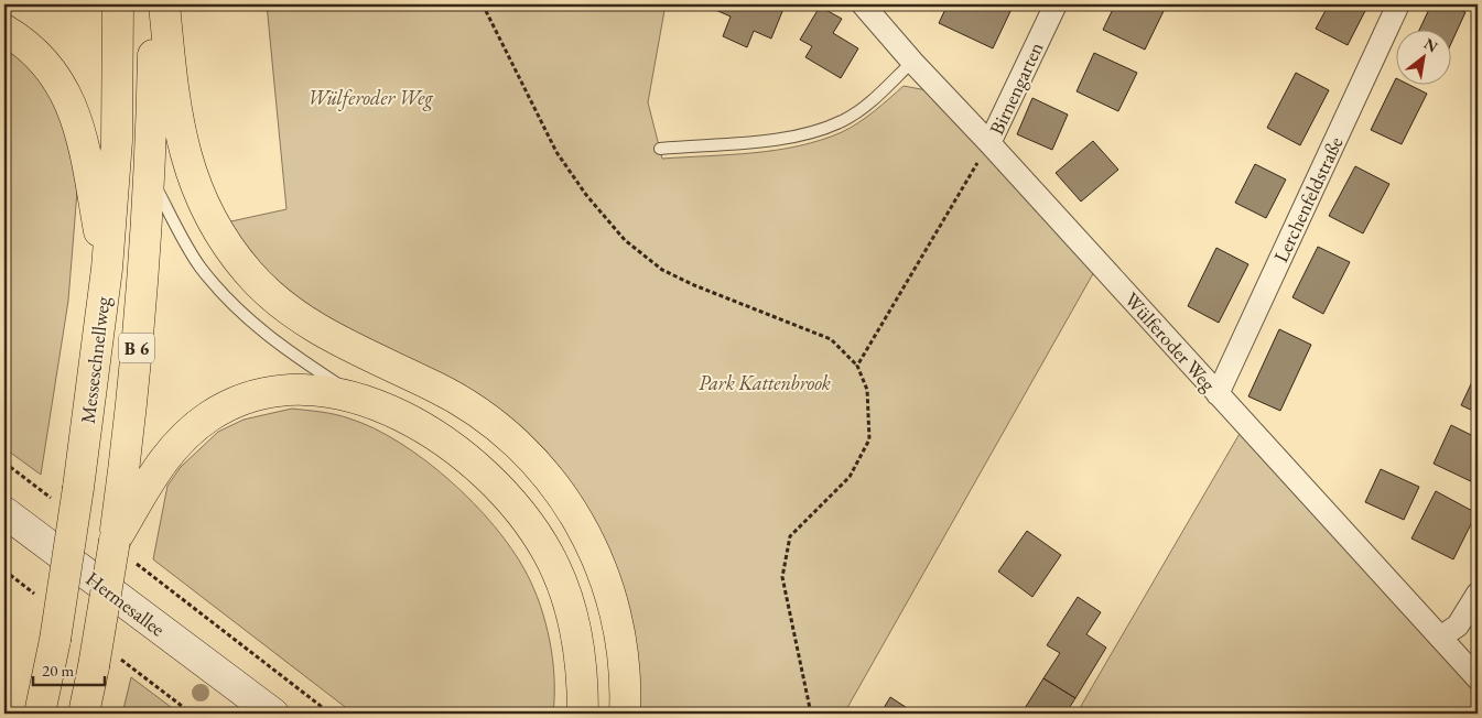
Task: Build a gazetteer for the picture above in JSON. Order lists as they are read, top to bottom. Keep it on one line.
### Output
{"streets":{"highway":["B 6","Messeschnellweg"],"main road":["Hermesallee"],"street":["Birnengarten","Lerchenfeldstraße","Wülferoder Weg"]},"crossings":[["Birnengarten","Wülferoder Weg"],["Lerchenfeldstraße","Wülferoder Weg"]],"parks":["Wülferoder Weg","Park Kattenbrook"],"scale_bar":"20 m","north":"top right"}
